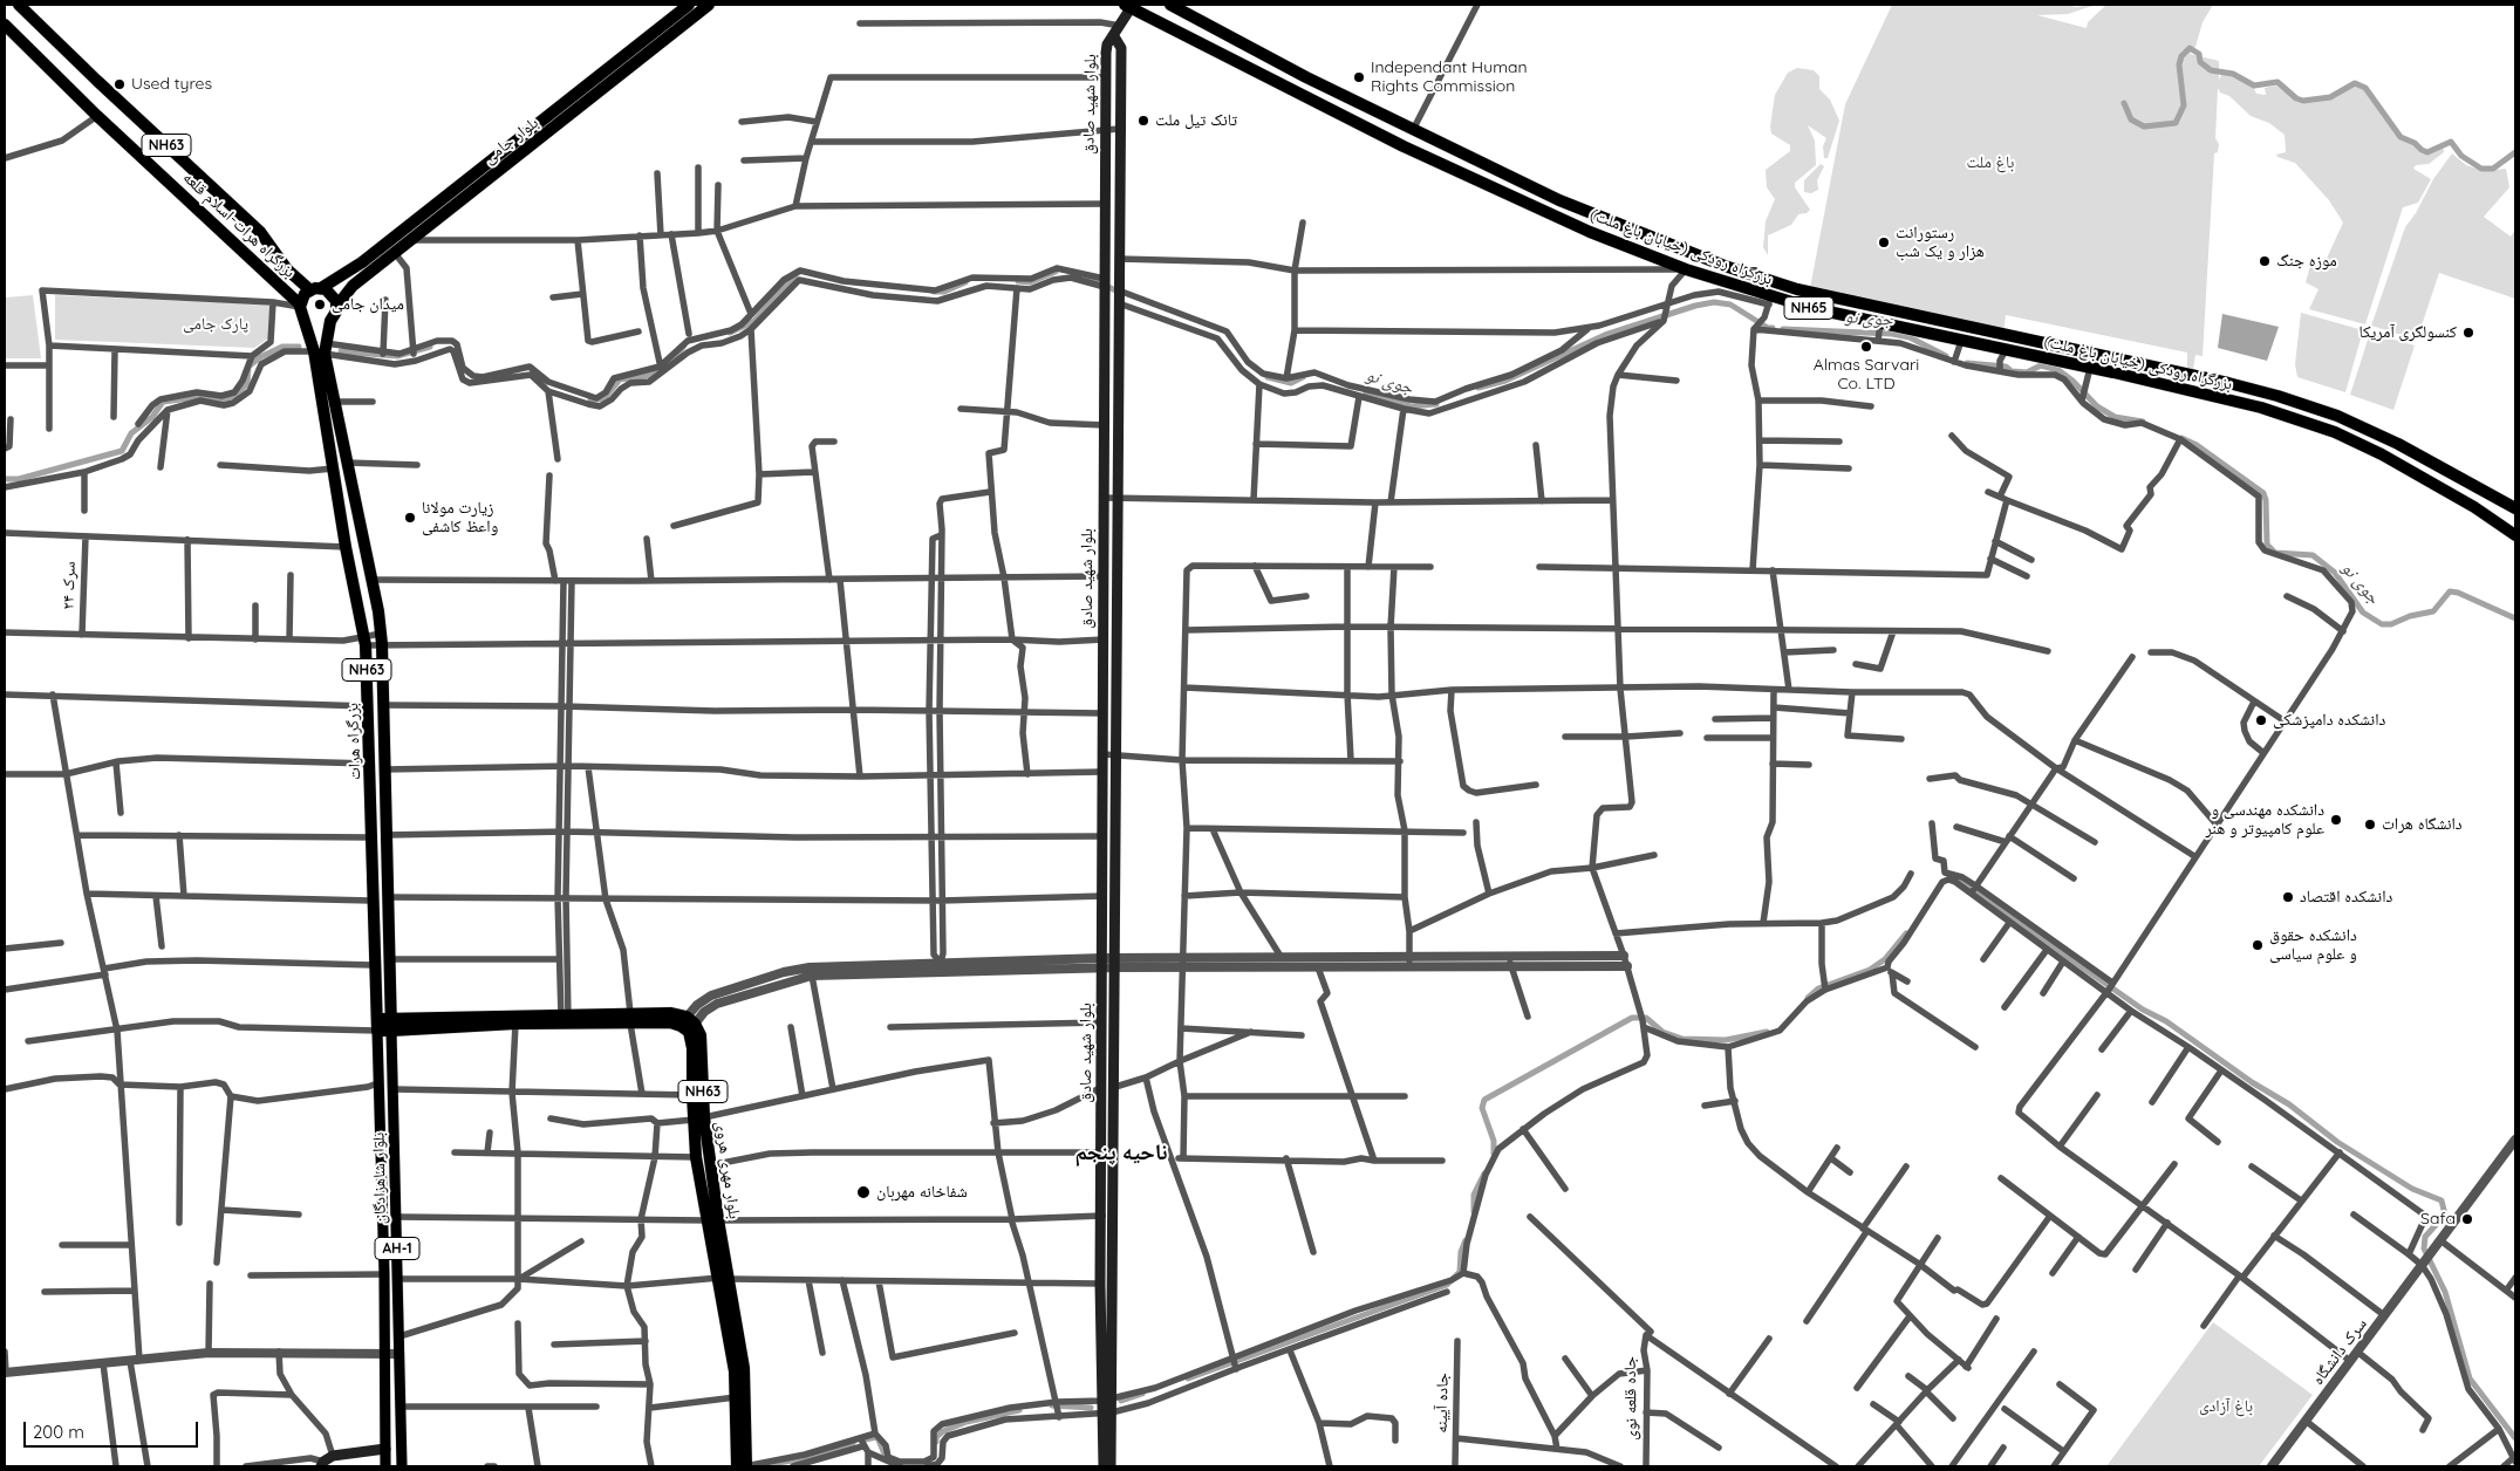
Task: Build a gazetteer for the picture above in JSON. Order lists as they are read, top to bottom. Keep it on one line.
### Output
{"streets":{"highway":["بلوار جامی","NH63","بزرگراه هرات-اسلام قلعه","بزرگراه رودکی (خیابان باغ ملت)","NH65","بزرگراه هرات","بلوار مهری هروی"],"main road":["بلوار شهید صادق","بلوار شاهزادگان","AH-1"],"street":["سرک ۲۴","سرک دانشگاه","جاده قلعه نوی","جاده آیینه"]},"crossings":[["بلوار جامی","NH63"],["بلوار جامی","بزرگراه هرات-اسلام قلعه"],["بلوار جامی","بزرگراه هرات"],["NH63","بزرگراه هرات-اسلام قلعه"],["NH63","بزرگراه هرات"],["بزرگراه هرات-اسلام قلعه","بزرگراه هرات"],["بزرگراه هرات","بلوار شاهزادگان"]],"districts":["ناحیه پنجم"],"water":["جوی نو"],"parks":["باغ ملت","پارک جامی","باغ آزادی"],"places":["Independant Human Rights Commission","Used tyres","تانک تیل ملت","رستورانت هزار و یک شب","موزه جنگ","میدان جامی","کنسولگری آمریکا","Almas Sarvari Co. LTD","زیارت مولانا واعظ کاشفی","دانشکده دامپزشکی","دانشکده مهندسی و علوم کامپیوتر و هنر","دانشگاه هرات","دانشکده اقتصاد","دانشکده حقوق و علوم سیاسی","شفاخانه مهربان","Safa"],"scale_bar":"200 m"}
